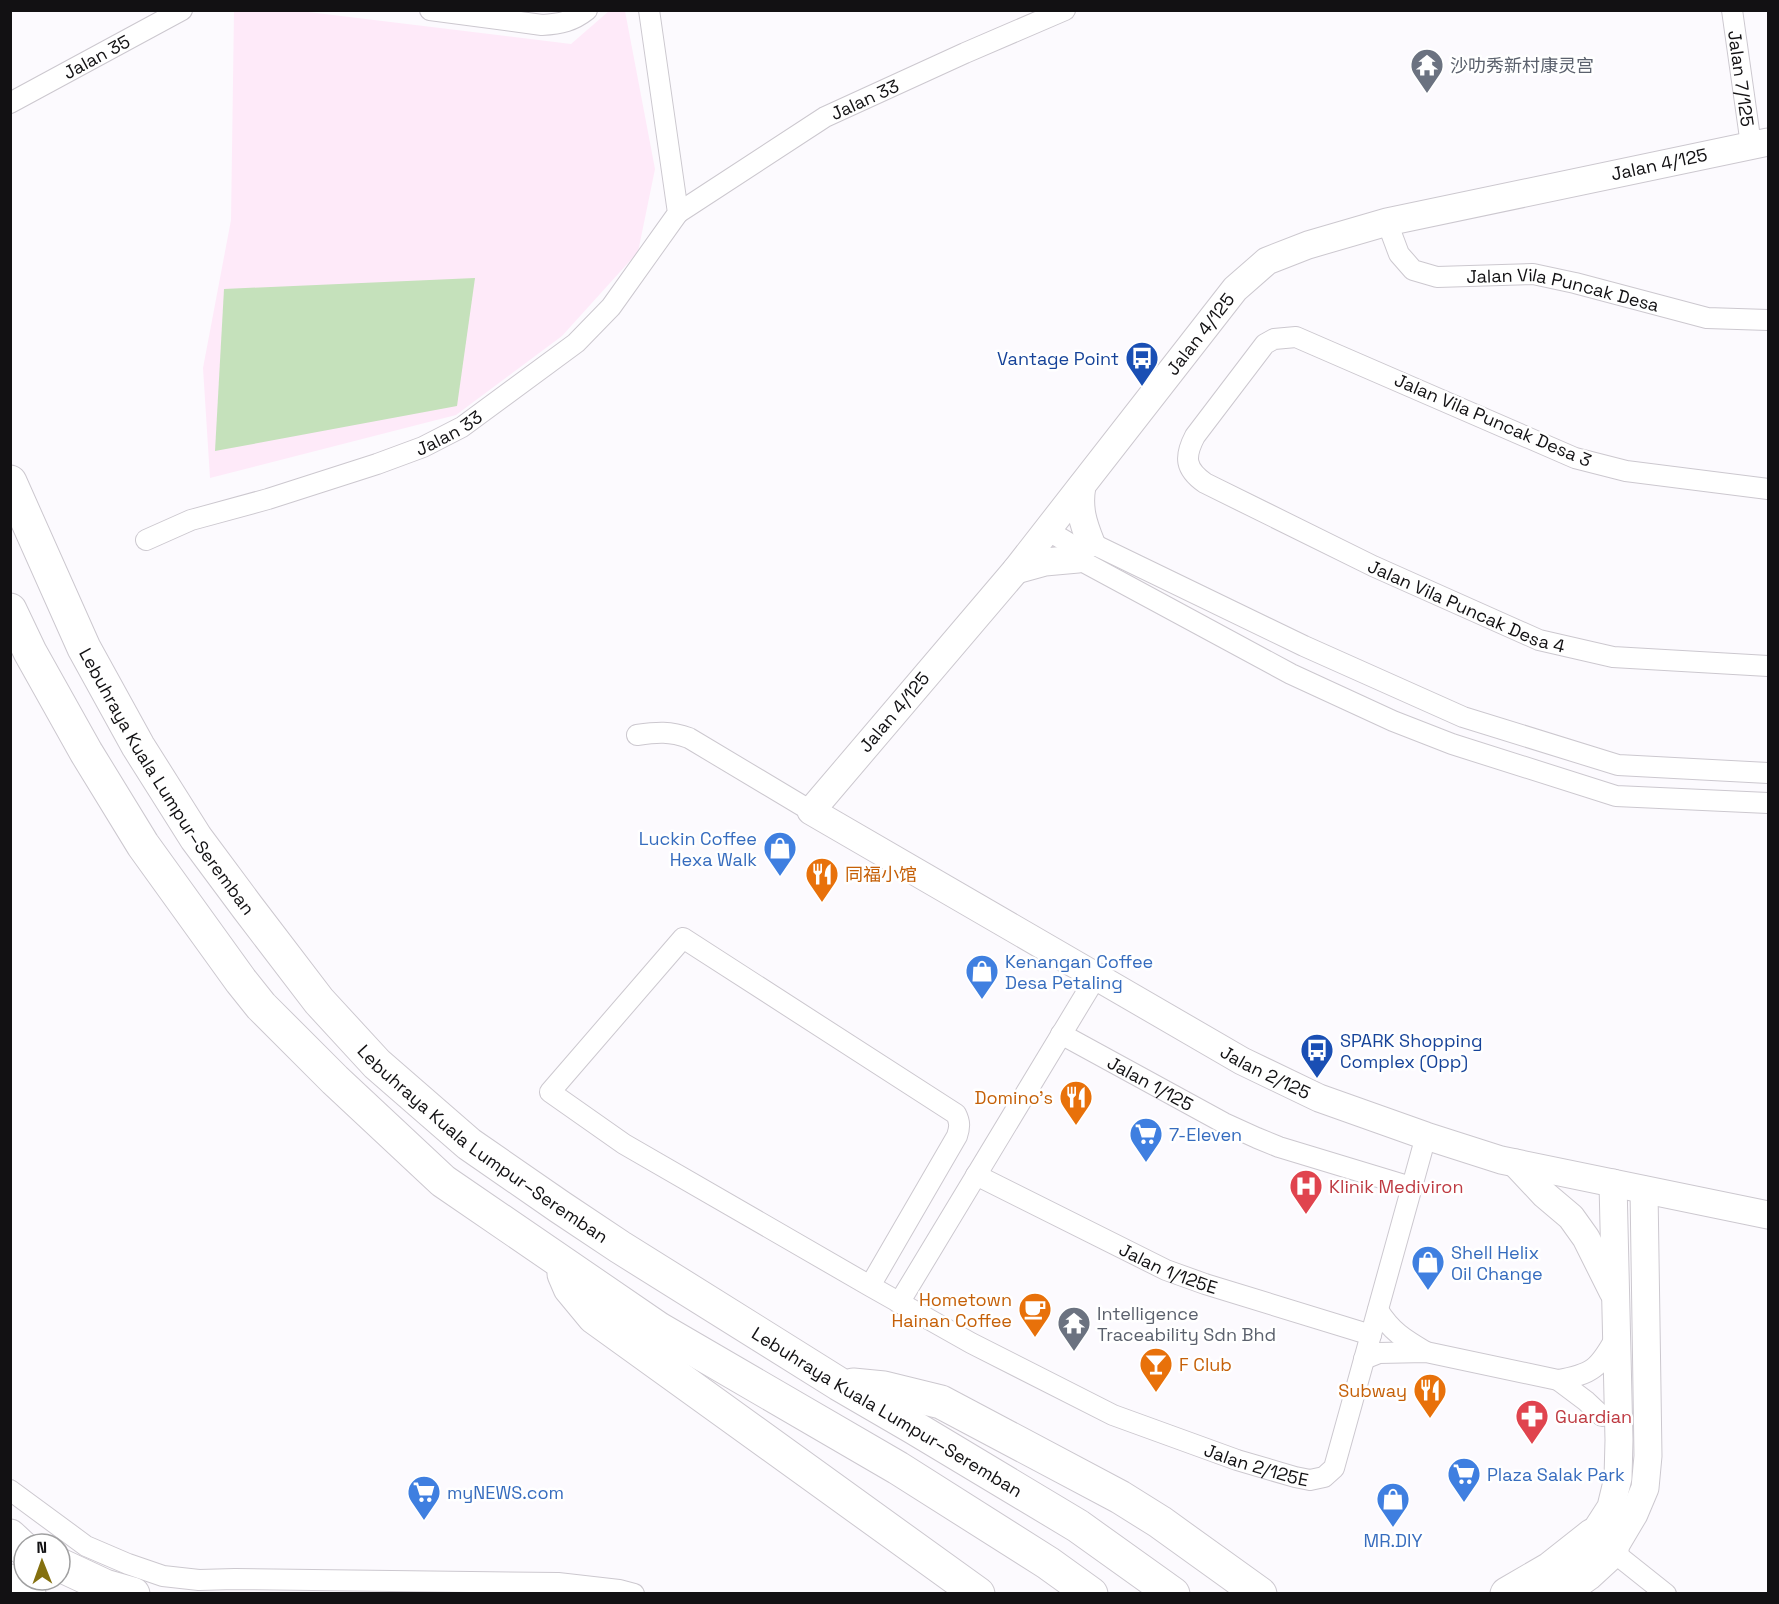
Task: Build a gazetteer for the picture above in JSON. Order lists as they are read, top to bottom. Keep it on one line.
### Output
{"streets":{"highway":["Lebuhraya Kuala Lumpur–Seremban"],"street":["Jalan 35","Jalan 7/125","Jalan 33","Jalan 4/125","Jalan Vila Puncak Desa","Jalan Vila Puncak Desa 3","Jalan Vila Puncak Desa 4","Jalan 2/125","Jalan 1/125","Jalan 1/125E","Jalan 2/125E"]},"crossings":[["Jalan 7/125","Jalan 4/125"],["Jalan 4/125","Jalan Vila Puncak Desa"],["Jalan 4/125","Jalan 2/125"],["Jalan Vila Puncak Desa 3","Jalan Vila Puncak Desa 4"],["Jalan 2/125","Jalan 2/125E"],["Jalan 1/125","Jalan 2/125E"],["Jalan 1/125E","Jalan 2/125E"]],"places":{"temple":["沙叻秀新村康灵宫","Intelligence Traceability Sdn Bhd"],"bus stop":["Vantage Point","SPARK Shopping Complex (Opp)"],"shop":["Luckin Coffee Hexa Walk","Kenangan Coffee Desa Petaling","Shell Helix Oil Change","MR.DIY"],"restaurant":["同福小馆","Domino's","Subway"],"supermarket":["7-Eleven","Plaza Salak Park","myNEWS.com"],"hospital":["Klinik Mediviron"],"cafe":["Hometown Hainan Coffee"],"bar":["F Club"],"pharmacy":["Guardian"]},"north":"top"}
